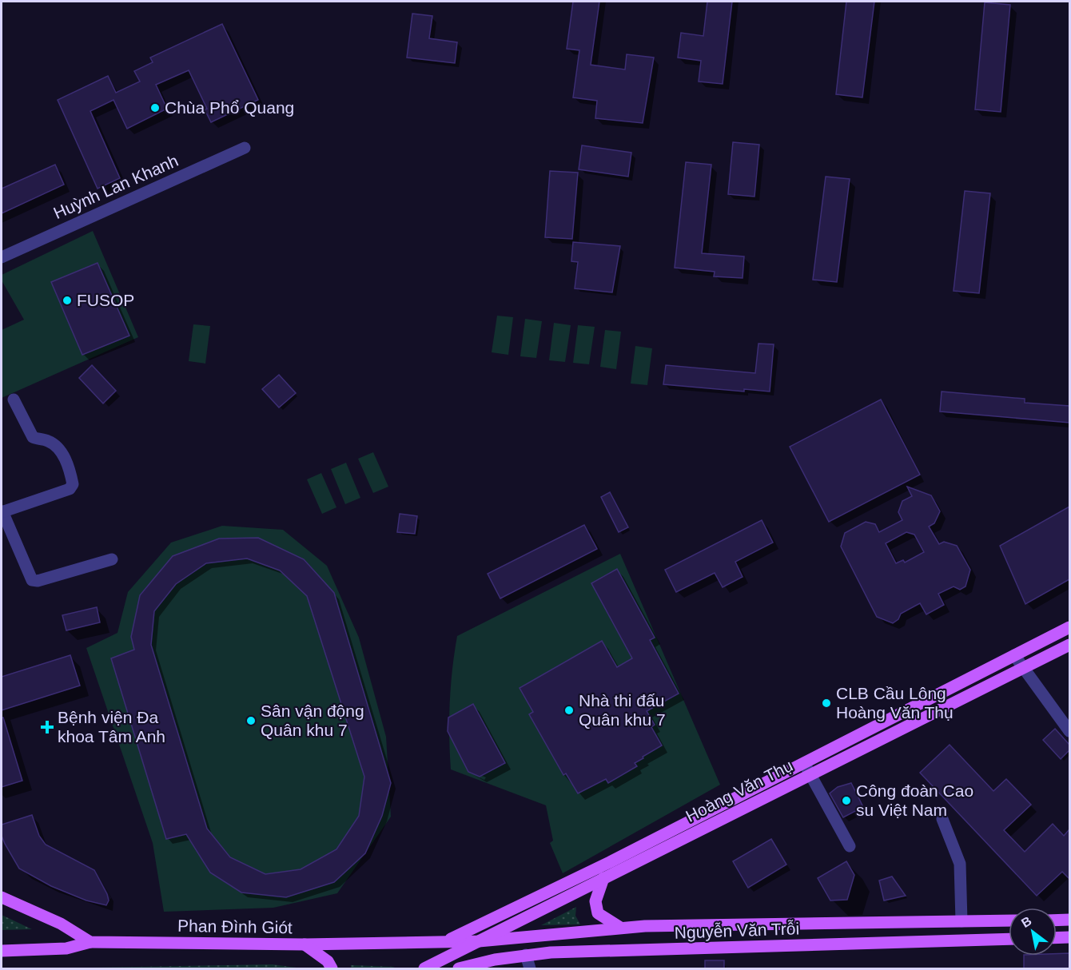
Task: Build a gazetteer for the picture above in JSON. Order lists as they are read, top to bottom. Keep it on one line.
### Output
{"streets":{"main road":["Hoàng Văn Thụ","Phan Đình Giót","Nguyễn Văn Trỗi"],"street":["Huỳnh Lan Khanh"]},"crossings":[["Hoàng Văn Thụ","Phan Đình Giót"],["Hoàng Văn Thụ","Nguyễn Văn Trỗi"],["Phan Đình Giót","Nguyễn Văn Trỗi"]],"places":{"other":["Chùa Phổ Quang","FUSOP","CLB Cầu Lông Hoàng Văn Thụ","Nhà thi đấu Quân khu 7","Sân vận động Quân khu 7","Công đoàn Cao su Việt Nam"],"health":["Bệnh viện Đa khoa Tâm Anh"]},"north":"top left"}
